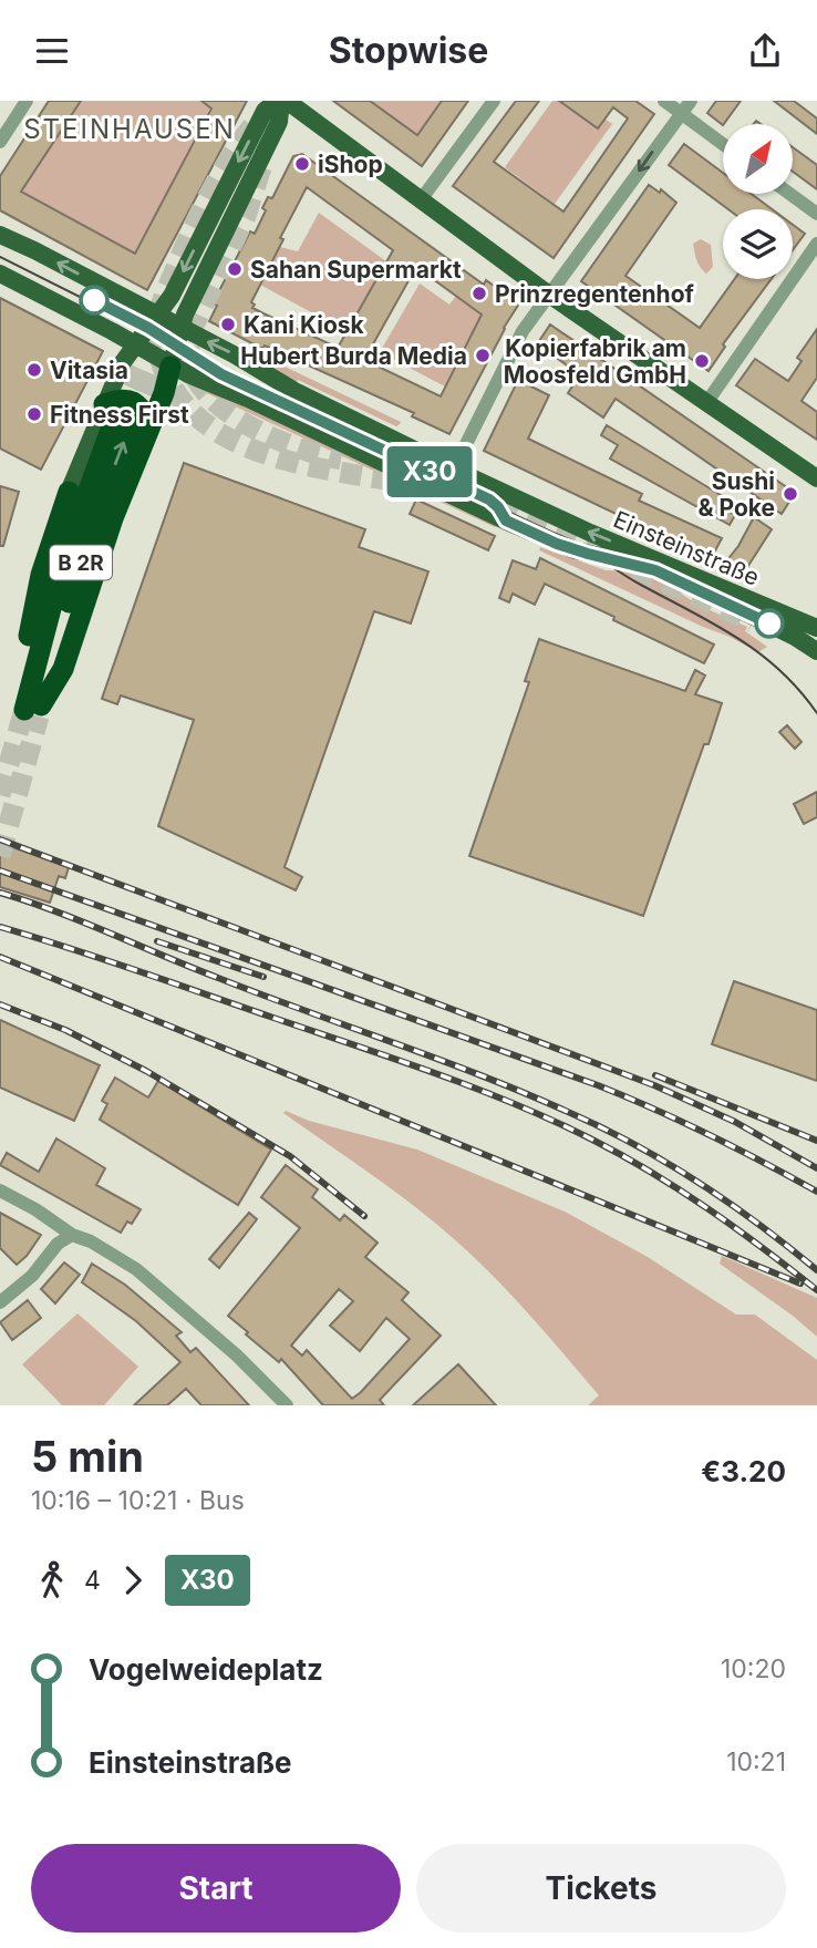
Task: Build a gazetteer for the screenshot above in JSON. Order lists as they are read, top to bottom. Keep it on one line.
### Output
{"streets":{"highway":["B 2R"],"main road":["Einsteinstraße"]},"crossings":[["Einsteinstraße","B 2R"]],"districts":["STEINHAUSEN"],"places":["iShop","Sahan Supermarkt","Prinzregentenhof","Kani Kiosk","Hubert Burda Media","Kopierfabrik am Moosfeld GmbH","Vitasia","Fitness First","Sushi & Poke"],"lines":["bus line X30"],"north":"top right","page":{"header":"Stopwise","on_map":"X30","heading":["5 min","10:16 – 10:21 · Bus","€3.20"],"legs":["4","X30"],"list":[{"name":"Vogelweideplatz","value":"10:20"},{"name":"Einsteinstraße","value":"10:21"}],"buttons":["Start","Tickets"]}}
